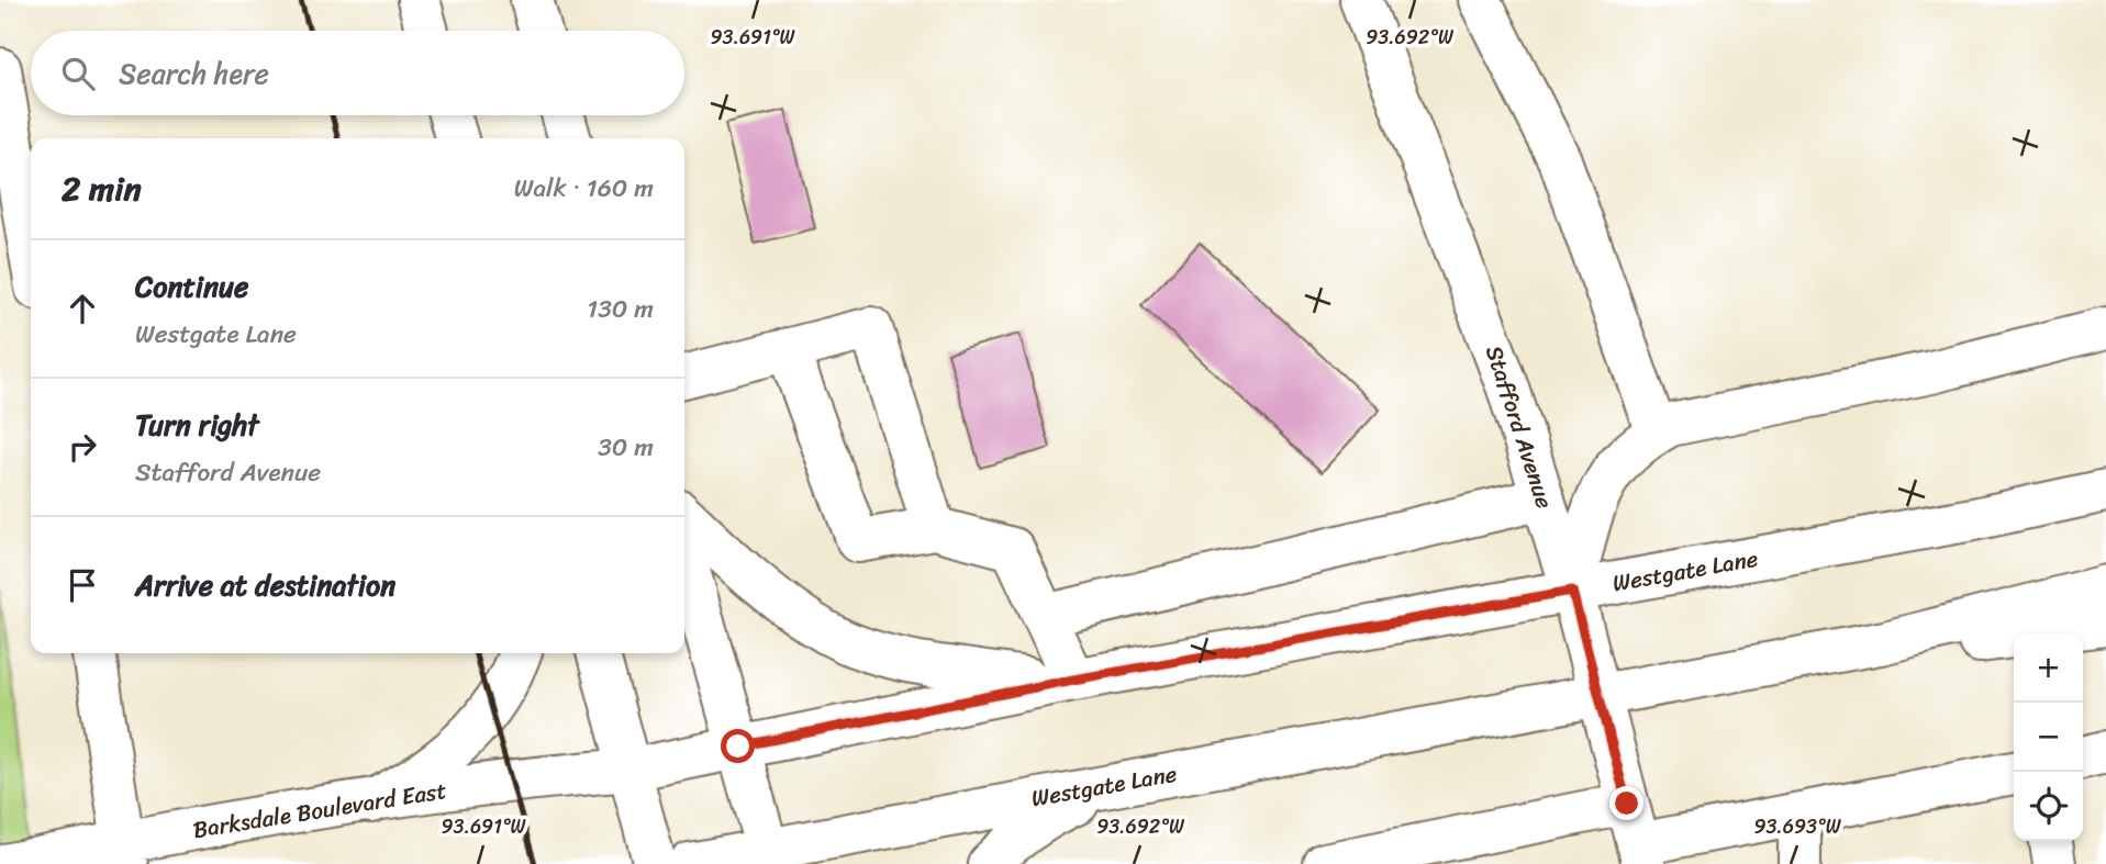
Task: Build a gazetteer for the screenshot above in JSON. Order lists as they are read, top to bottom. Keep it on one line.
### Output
{"streets":{"main road":["Stafford Avenue","Westgate Lane","Barksdale Boulevard East"]},"crossings":[["Stafford Avenue","Westgate Lane"],["Westgate Lane","Barksdale Boulevard East"]],"page":{"search":"Search here","heading":["2 min","Walk · 160 m"],"list":[["Continue","Westgate Lane","130 m"],["Turn right","Stafford Avenue","30 m"],"Arrive at destination"],"map_buttons":["+","−"]},"coordinates":["93.691°W","93.692°W","93.693°W"]}
